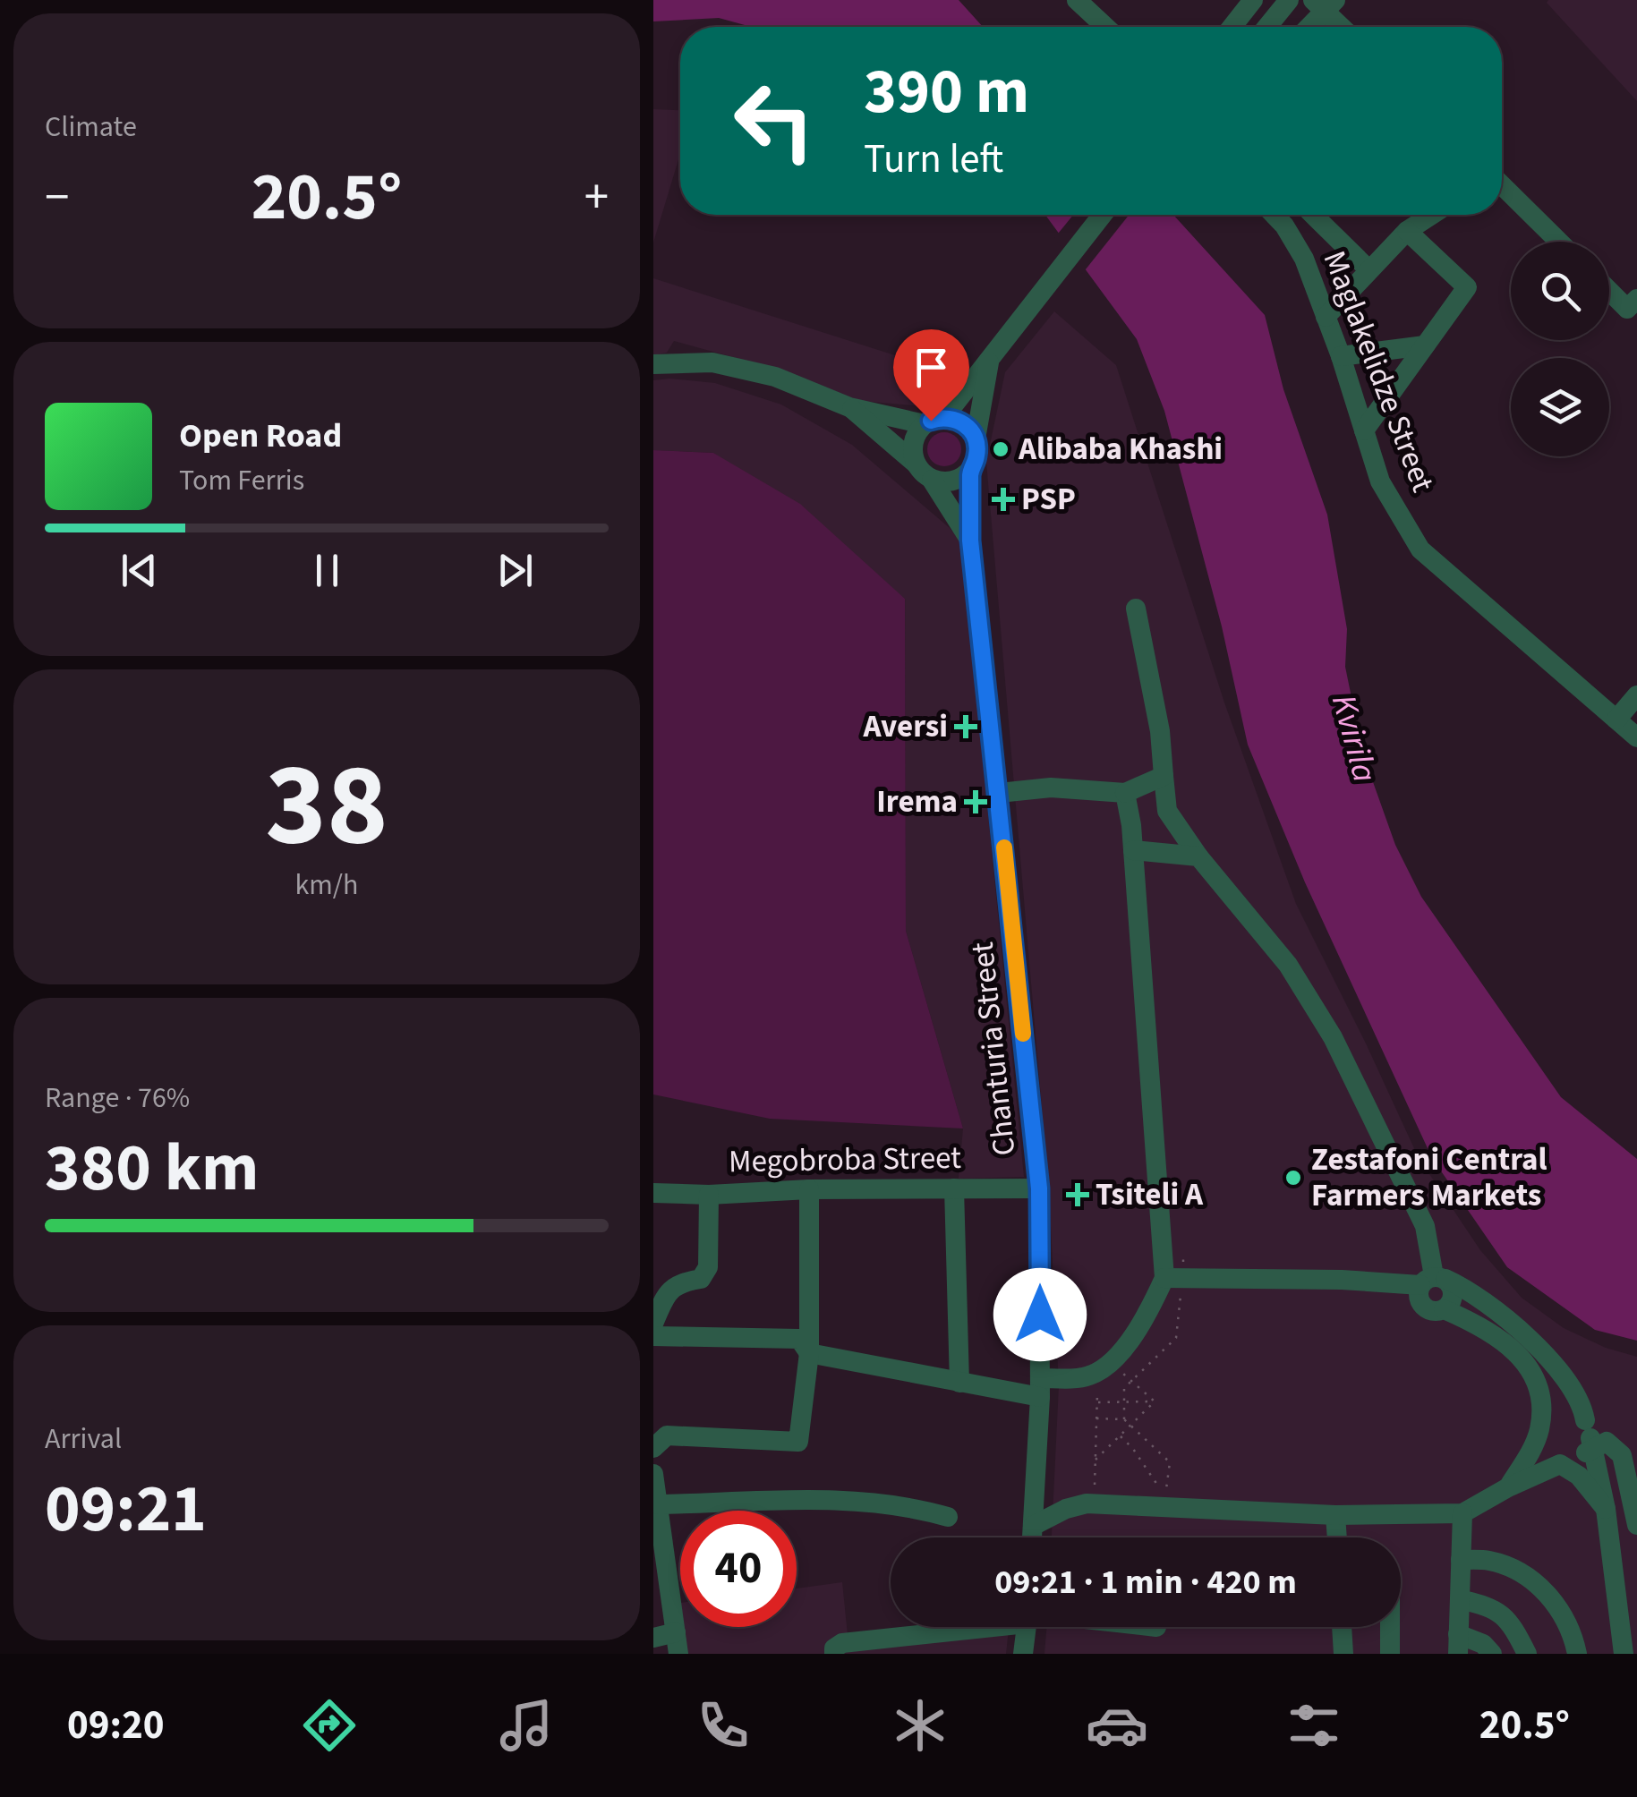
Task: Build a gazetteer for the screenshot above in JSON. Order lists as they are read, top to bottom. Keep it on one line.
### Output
{"streets":{"street":["Maglakelidze Street","Chanturia Street","Megobroba Street"]},"crossings":[["Chanturia Street","Megobroba Street"]],"water":["Kvirila"],"places":{"other":["Alibaba Khashi","Zestafoni Central Farmers Markets"],"health":["PSP","Aversi","Irema","Tsiteli A"]},"page":{"tile":["Climate",["38","km/h"],["Range · 76%","380 km"],["Arrival","09:21"]],"turn":["390 m","Turn left"],"heat":["−","20.5°","+"],"song":["Open Road","Tom Ferris"],"limit":"40","trip":"09:21 · 1 min · 420 m","tabs":["09:20","20.5°"]}}
